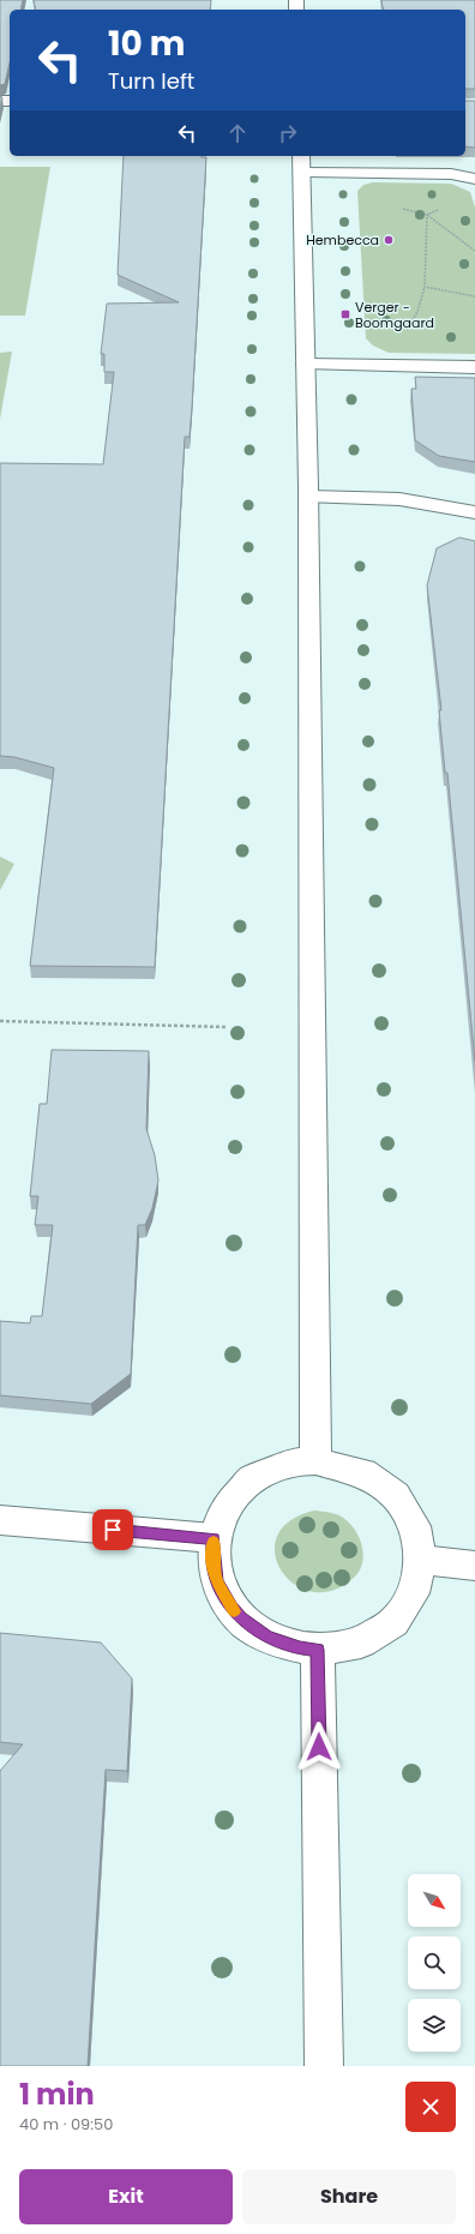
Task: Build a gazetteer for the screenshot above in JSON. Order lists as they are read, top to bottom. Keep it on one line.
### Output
{"places":{"other":["Hembecca"],"transit":["Verger - Boomgaard"]},"north":"bottom right","page":{"turn":["10 m","Turn left"],"heading":["1 min","40 m · 09:50"],"buttons":["Exit","Share"]}}
